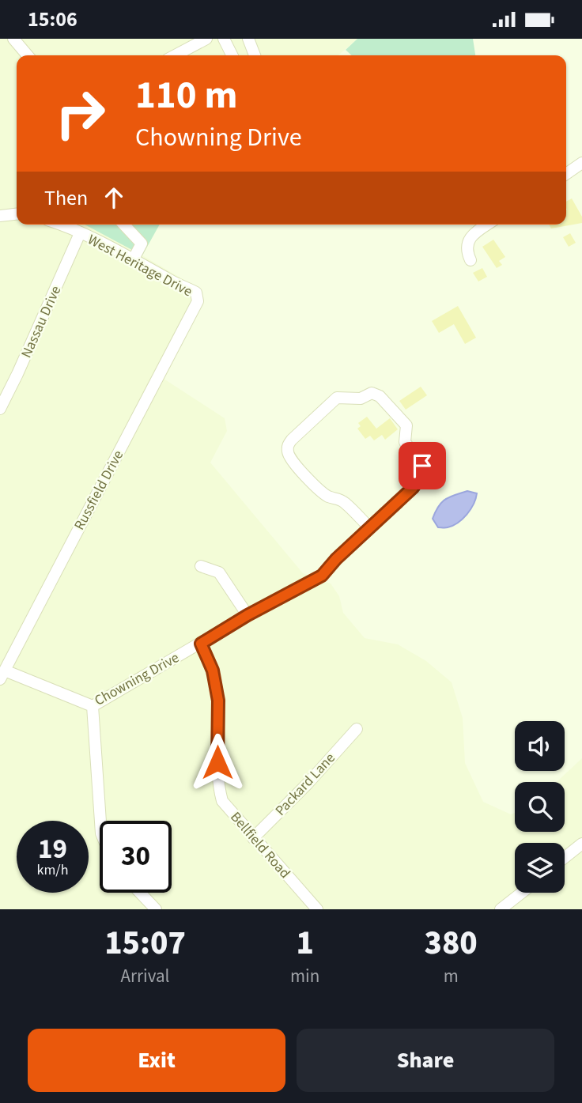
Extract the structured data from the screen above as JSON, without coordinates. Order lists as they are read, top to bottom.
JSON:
{
  "streets": {
    "street": [
      "West Heritage Drive",
      "Nassau Drive",
      "Russfield Drive",
      "Chowning Drive",
      "Packard Lane",
      "Bellfield Road"
    ]
  },
  "crossings": [
    ["West Heritage Drive", "Nassau Drive"],
    ["West Heritage Drive", "Russfield Drive"],
    ["Russfield Drive", "Chowning Drive"],
    ["Chowning Drive", "Bellfield Road"],
    ["Packard Lane", "Bellfield Road"]
  ],
  "page": {
    "status": "15:06",
    "turn": ["110 m", "Chowning Drive"],
    "then": "Then",
    "speed": "19 km/h",
    "limit": "30",
    "eta": [
      "15:07",
      "Arrival",
      "1",
      "min",
      "380",
      "m"
    ],
    "buttons": ["Exit", "Share"]
  }
}
